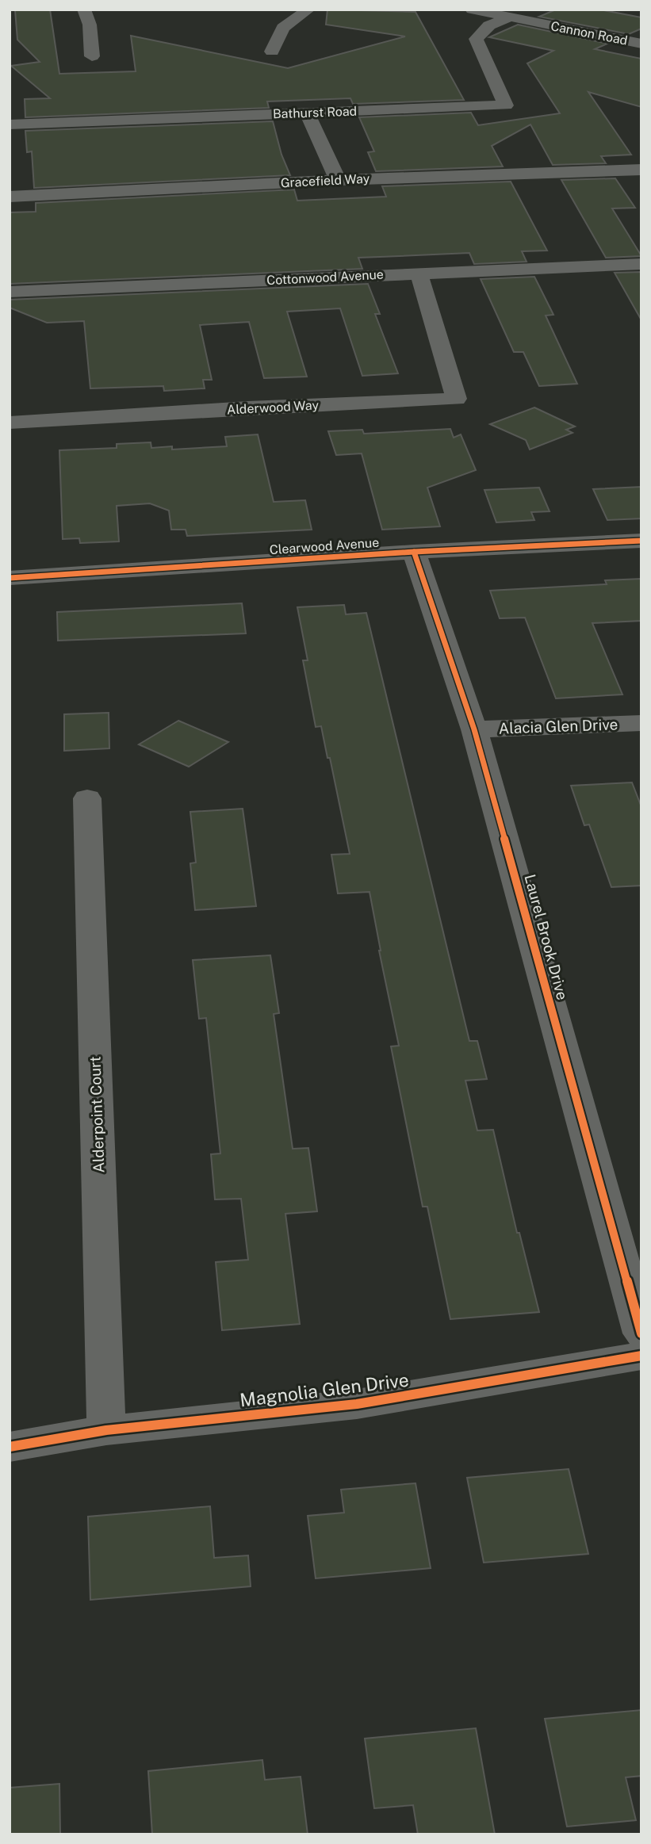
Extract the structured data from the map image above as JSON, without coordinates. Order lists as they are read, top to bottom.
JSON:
{
  "streets": {
    "street": [
      "Cannon Road",
      "Bathurst Road",
      "Gracefield Way",
      "Cottonwood Avenue",
      "Alderwood Way",
      "Clearwood Avenue",
      "Alacia Glen Drive",
      "Laurel Brook Drive",
      "Alderpoint Court",
      "Magnolia Glen Drive"
    ]
  },
  "crossings": [
    ["Cannon Road", "Bathurst Road"],
    ["Cottonwood Avenue", "Alderwood Way"],
    ["Clearwood Avenue", "Laurel Brook Drive"],
    ["Alacia Glen Drive", "Laurel Brook Drive"],
    ["Alderpoint Court", "Magnolia Glen Drive"]
  ]
}
